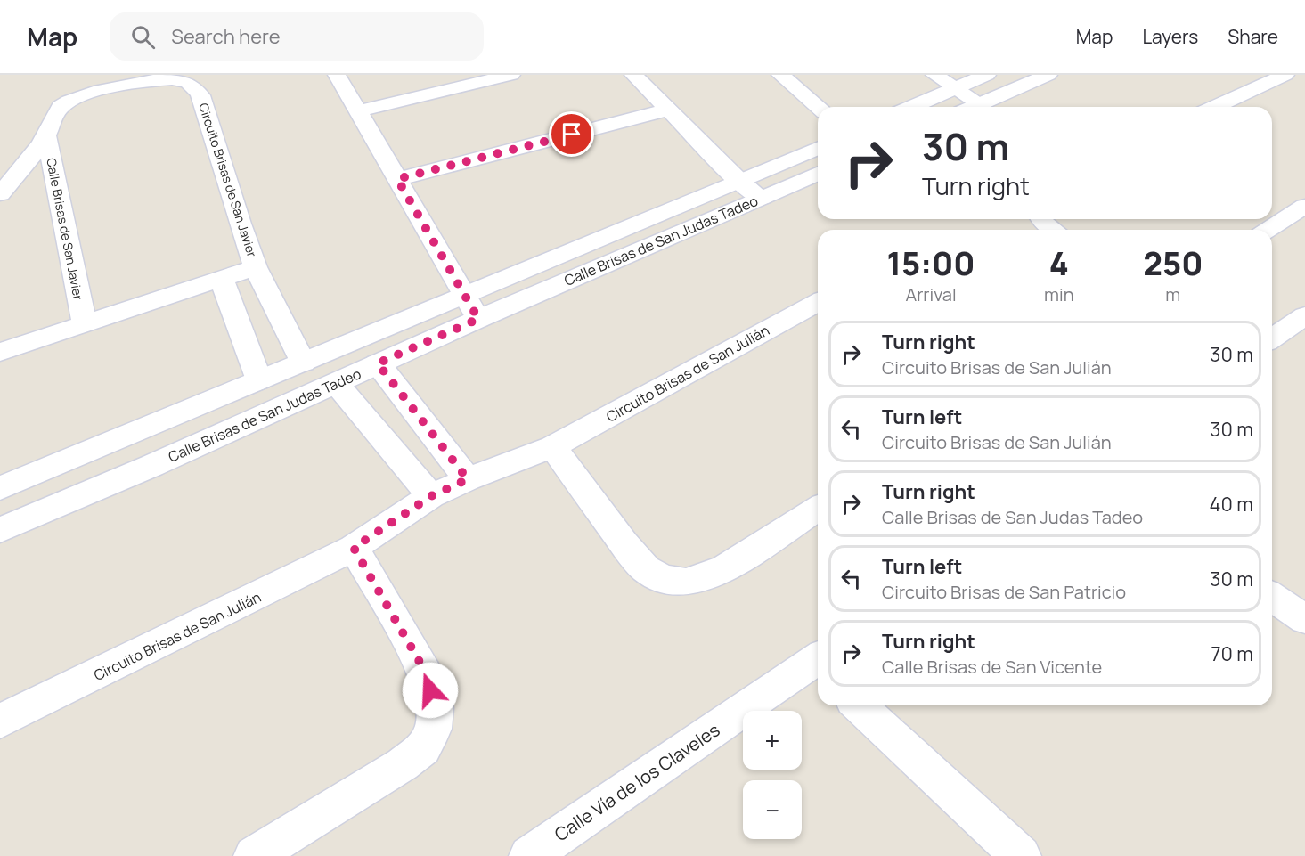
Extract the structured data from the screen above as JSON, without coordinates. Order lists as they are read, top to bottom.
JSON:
{
  "streets": {
    "street": [
      "Circuito Brisas de San Javier",
      "Calle Brisas de San Javier",
      "Calle Brisas de San Judas Tadeo",
      "Circuito Brisas de San Julián",
      "Calle Vía de los Claveles"
    ]
  },
  "crossings": [
    ["Circuito Brisas de San Javier", "Calle Brisas de San Javier"],
    ["Circuito Brisas de San Javier", "Calle Brisas de San Judas Tadeo"]
  ],
  "page": {
    "header": "Map",
    "search": "Search here",
    "nav": ["Map", "Layers", "Share"],
    "turn": ["30 m", "Turn right"],
    "eta": [
      "15:00",
      "Arrival",
      "4",
      "min",
      "250",
      "m"
    ],
    "list": [
      {
        "name": "Turn right",
        "note": "Circuito Brisas de San Julián",
        "value": "30 m"
      },
      {
        "name": "Turn left",
        "note": "Circuito Brisas de San Julián",
        "value": "30 m"
      },
      {
        "name": "Turn right",
        "note": "Calle Brisas de San Judas Tadeo",
        "value": "40 m"
      },
      {
        "name": "Turn left",
        "note": "Circuito Brisas de San Patricio",
        "value": "30 m"
      },
      {
        "name": "Turn right",
        "note": "Calle Brisas de San Vicente",
        "value": "70 m"
      }
    ],
    "map_buttons": ["+", "−"]
  }
}
